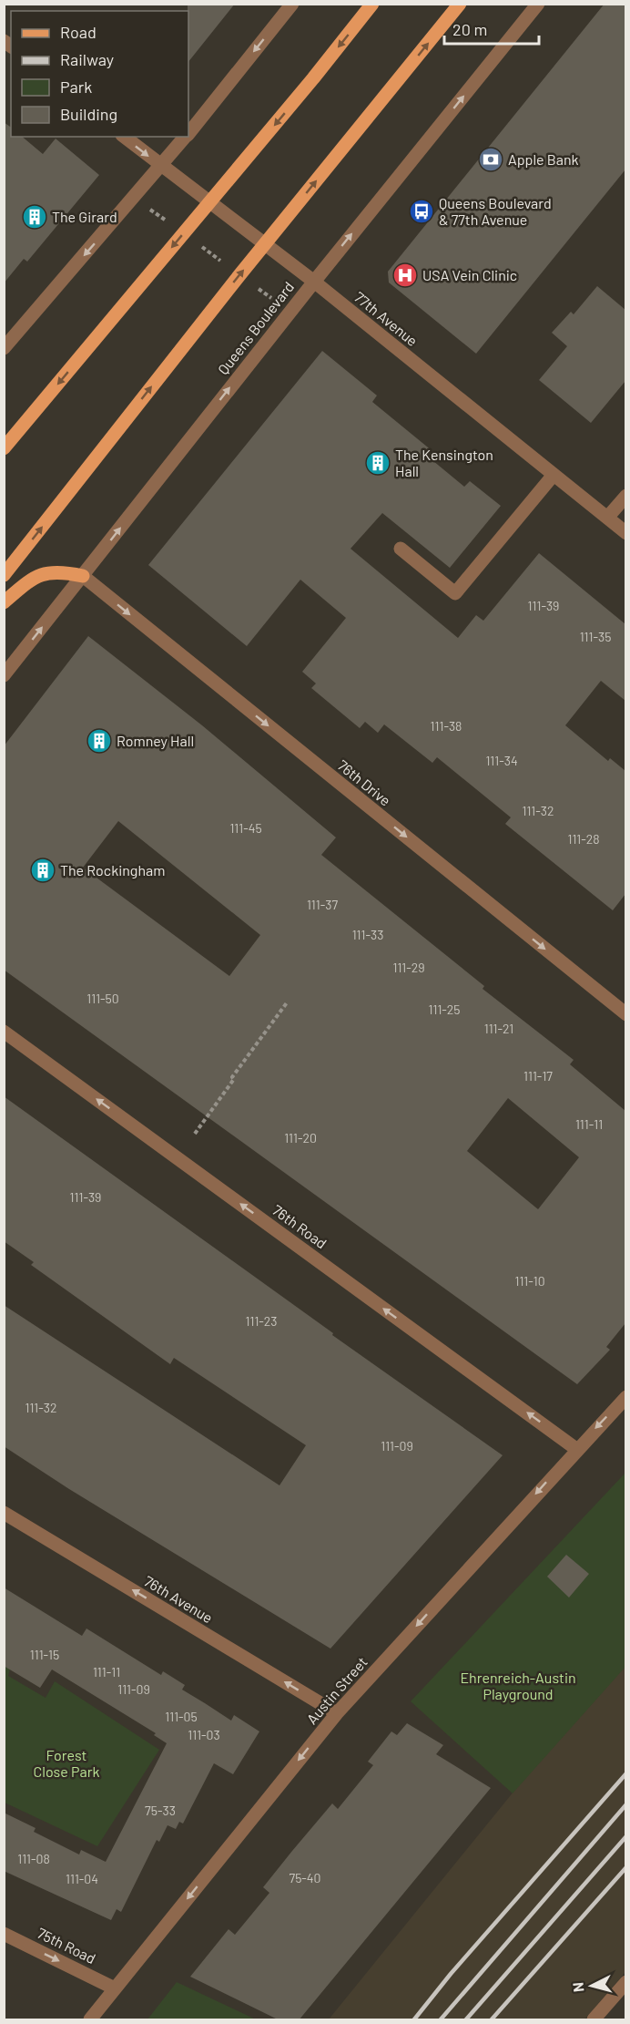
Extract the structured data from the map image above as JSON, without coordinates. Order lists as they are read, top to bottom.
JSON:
{
  "streets": {
    "street": [
      "77th Avenue",
      "Queens Boulevard",
      "76th Drive",
      "76th Road",
      "76th Avenue",
      "Austin Street",
      "75th Road"
    ]
  },
  "crossings": [
    ["77th Avenue", "Queens Boulevard"],
    ["Queens Boulevard", "76th Drive"],
    ["76th Road", "Austin Street"],
    ["76th Avenue", "Austin Street"],
    ["Austin Street", "75th Road"]
  ],
  "one_way": [
    "Queens Boulevard",
    "76th Drive",
    "76th Road",
    "76th Avenue",
    "Austin Street",
    "75th Road"
  ],
  "parks": ["Ehrenreich-Austin Playground", "Forest Close Park"],
  "places": {
    "bank": ["Apple Bank"],
    "bus stop": ["Queens Boulevard & 77th Avenue"],
    "building": [
      "The Girard",
      "The Kensington Hall",
      "Romney Hall",
      "The Rockingham"
    ],
    "hospital": ["USA Vein Clinic"]
  },
  "house_numbers": [
    "111-39",
    "111-35",
    "111-38",
    "111-34",
    "111-32",
    "111-45",
    "111-28",
    "111-37",
    "111-33",
    "111-29",
    "111-50",
    "111-25",
    "111-21",
    "111-17",
    "111-11",
    "111-20",
    "111-39",
    "111-10",
    "111-23",
    "111-32",
    "111-09",
    "111-15",
    "111-11",
    "111-09",
    "111-05",
    "111-03",
    "75-33",
    "111-08",
    "75-40",
    "111-04"
  ],
  "legend": [
    "Road",
    "Railway",
    "Park",
    "Building"
  ],
  "scale_bar": "20 m",
  "north": "left"
}
